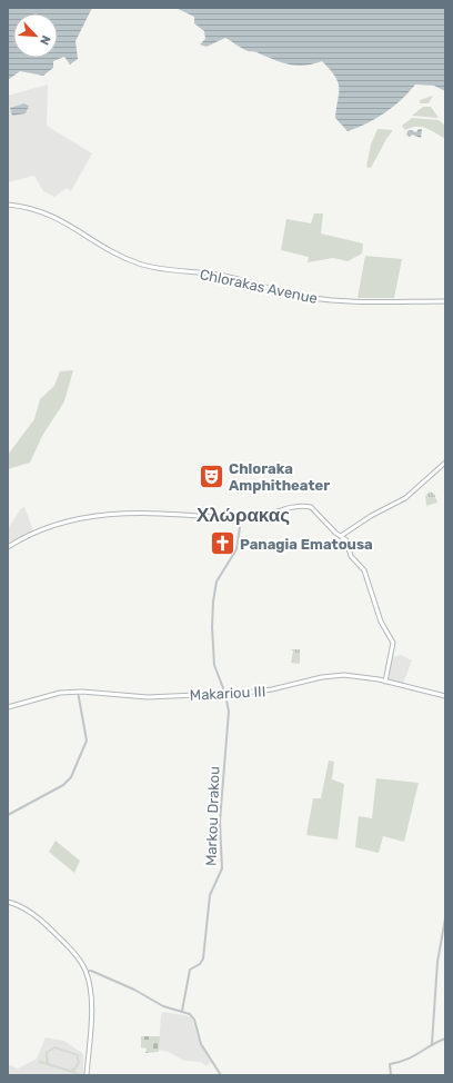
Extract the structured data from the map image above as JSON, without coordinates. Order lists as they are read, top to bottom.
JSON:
{
  "streets": {
    "main road": ["Chlorakas Avenue", "Makariou III"],
    "street": ["Markou Drakou"]
  },
  "crossings": [
    ["Makariou III", "Markou Drakou"]
  ],
  "districts": ["Χλώρακας"],
  "places": {
    "theatre": ["Chloraka Amphitheater"],
    "church": ["Panagia Ematousa"]
  },
  "north": "bottom right"
}
